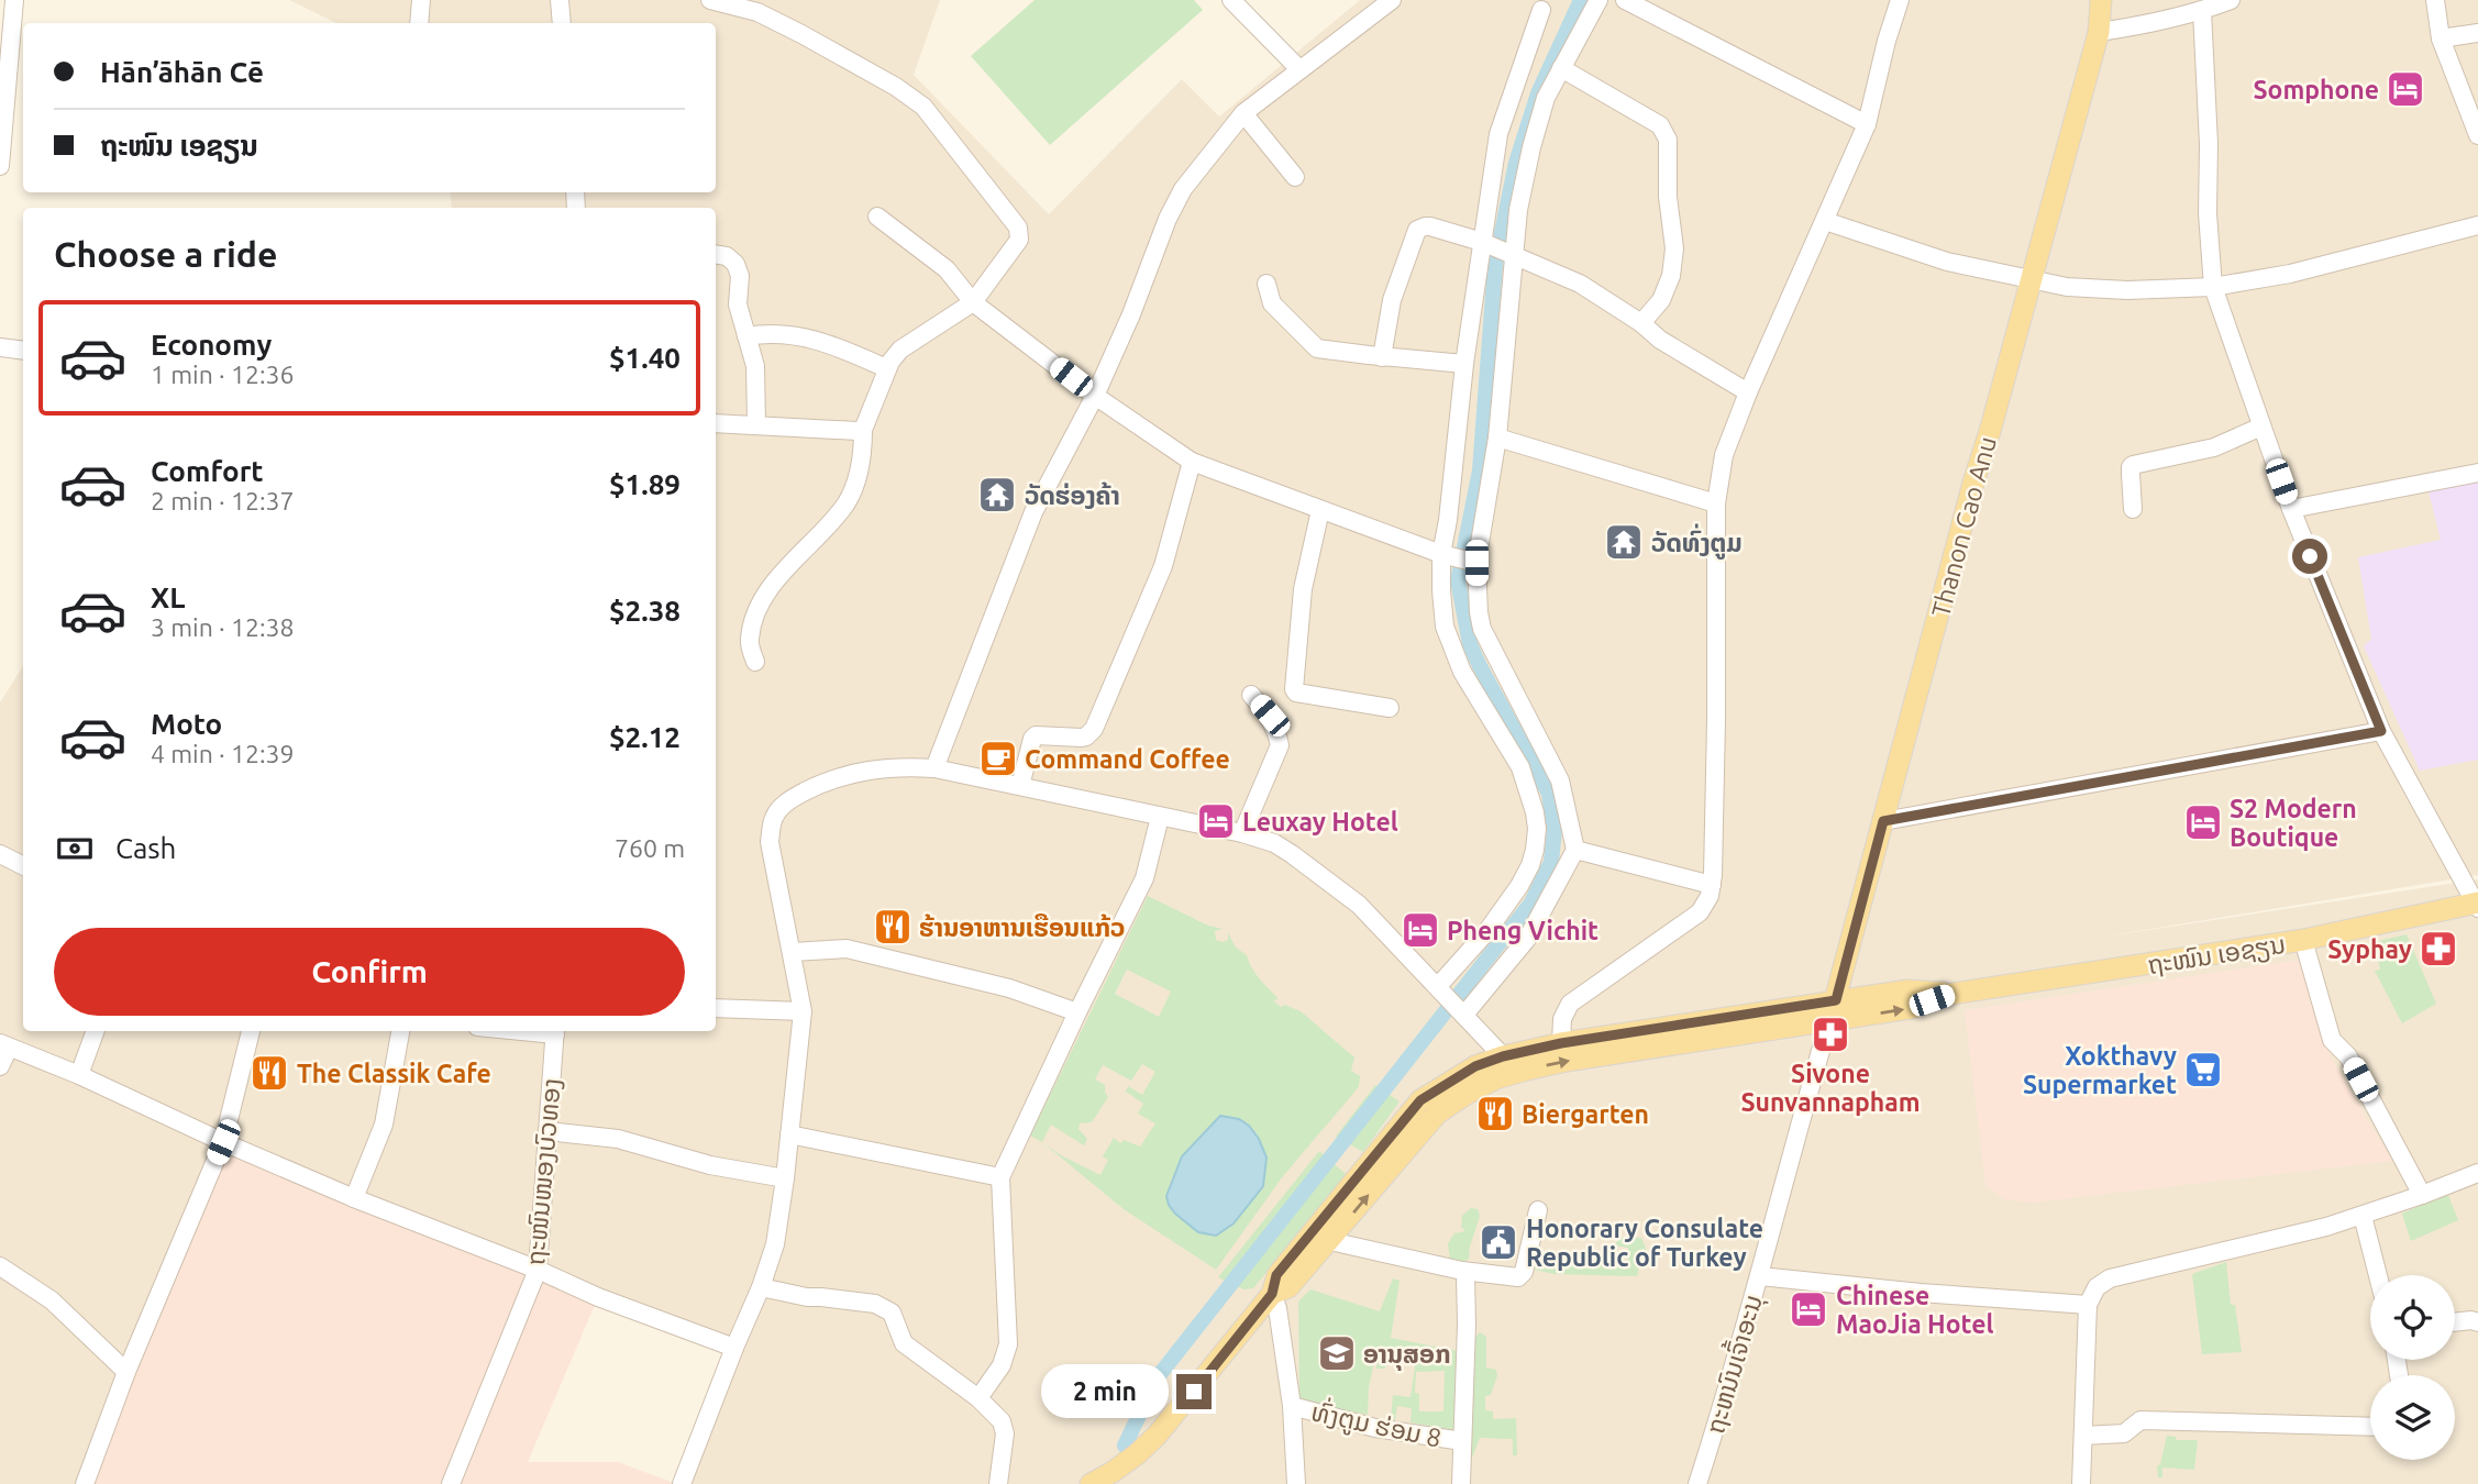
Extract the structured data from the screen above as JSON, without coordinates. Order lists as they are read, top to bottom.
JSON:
{
  "streets": {
    "main road": ["Thanon Cao Anu", "ຖະໜົນ ເອຊຽນ"],
    "street": ["ຖະໜົນໜອງບົວທອງ", "ຖະຫນົນເຈົ້າອະນຸ", "ທົ່ງຕູມ ຮ່ອມ 8"]
  },
  "crossings": [
    ["Thanon Cao Anu", "ຖະໜົນ ເອຊຽນ"],
    ["Thanon Cao Anu", "ຖະຫນົນເຈົ້າອະນຸ"],
    ["ຖະໜົນ ເອຊຽນ", "ຖະຫນົນເຈົ້າອະນຸ"]
  ],
  "places": {
    "hotel": [
      "Somphone",
      "Leuxay Hotel",
      "S2 Modern Boutique",
      "Pheng Vichit",
      "Chinese MaoJia Hotel"
    ],
    "temple": ["ວັດຮ່ອງຄ້າ", "ວັດທົ່ງຕູມ"],
    "cafe": ["Command Coffee"],
    "restaurant": ["ຮ້ານອາຫານເຮືອນແກ້ວ", "The Classik Cafe", "Biergarten"],
    "pharmacy": ["Syphay", "Sivone Sunvannapham"],
    "supermarket": ["Xokthavy Supermarket"],
    "public building": ["Honorary Consulate Republic of Turkey"],
    "school or university": ["ອານຸສອກ"]
  },
  "page": {
    "banner": ["Hān’āhān Cē", "ຖະໜົນ ເອຊຽນ"],
    "heading": "Choose a ride",
    "list": [
      {
        "name": "Economy",
        "note": "1 min · 12:36",
        "value": "$1.40"
      },
      {
        "name": "Comfort",
        "note": "2 min · 12:37",
        "value": "$1.89"
      },
      {
        "name": "XL",
        "note": "3 min · 12:38",
        "value": "$2.38"
      },
      {
        "name": "Moto",
        "note": "4 min · 12:39",
        "value": "$2.12"
      }
    ],
    "pay": ["Cash", "760 m"],
    "buttons": "Confirm",
    "bubble": "2 min"
  }
}
